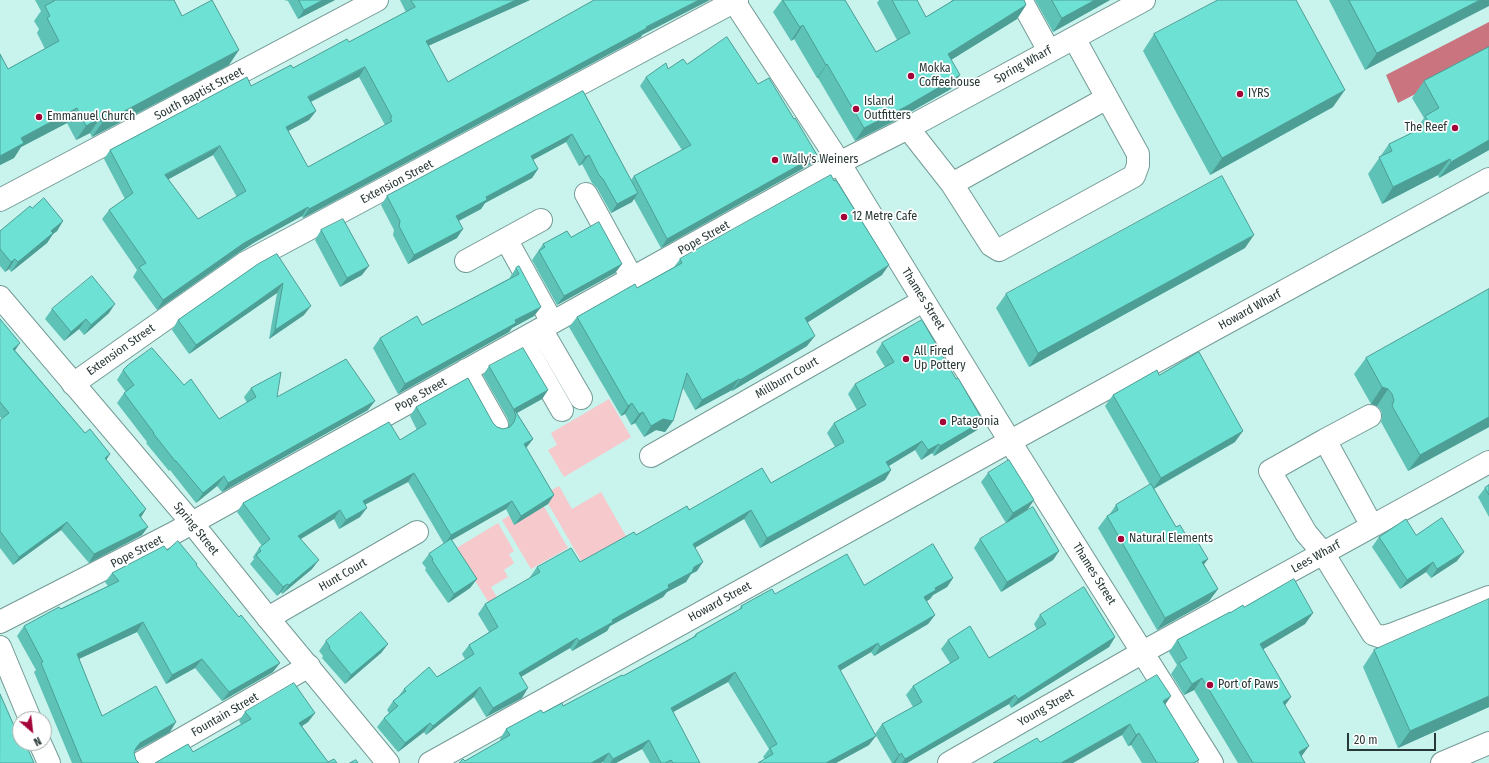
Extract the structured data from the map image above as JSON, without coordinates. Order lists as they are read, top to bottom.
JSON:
{
  "streets": {
    "street": [
      "Spring Wharf",
      "South Baptist Street",
      "Extension Street",
      "Pope Street",
      "Thames Street",
      "Howard Wharf",
      "Millburn Court",
      "Spring Street",
      "Lees Wharf",
      "Hunt Court",
      "Howard Street",
      "Young Street",
      "Fountain Street"
    ]
  },
  "crossings": [
    ["Spring Wharf", "Pope Street"],
    ["Spring Wharf", "Thames Street"],
    ["Extension Street", "Thames Street"],
    ["Extension Street", "Spring Street"],
    ["Pope Street", "Thames Street"],
    ["Pope Street", "Spring Street"],
    ["Thames Street", "Howard Wharf"],
    ["Thames Street", "Millburn Court"],
    ["Thames Street", "Lees Wharf"],
    ["Thames Street", "Howard Street"],
    ["Thames Street", "Young Street"],
    ["Howard Wharf", "Howard Street"],
    ["Spring Street", "Hunt Court"],
    ["Spring Street", "Fountain Street"],
    ["Lees Wharf", "Young Street"]
  ],
  "places": [
    "Mokka Coffeehouse",
    "IYRS",
    "Island Outfitters",
    "Emmanuel Church",
    "The Reef",
    "Wally's Weiners",
    "12 Metre Cafe",
    "All Fired Up Pottery",
    "Patagonia",
    "Natural Elements",
    "Port of Paws"
  ],
  "scale_bar": "20 m",
  "north": "bottom right"
}
